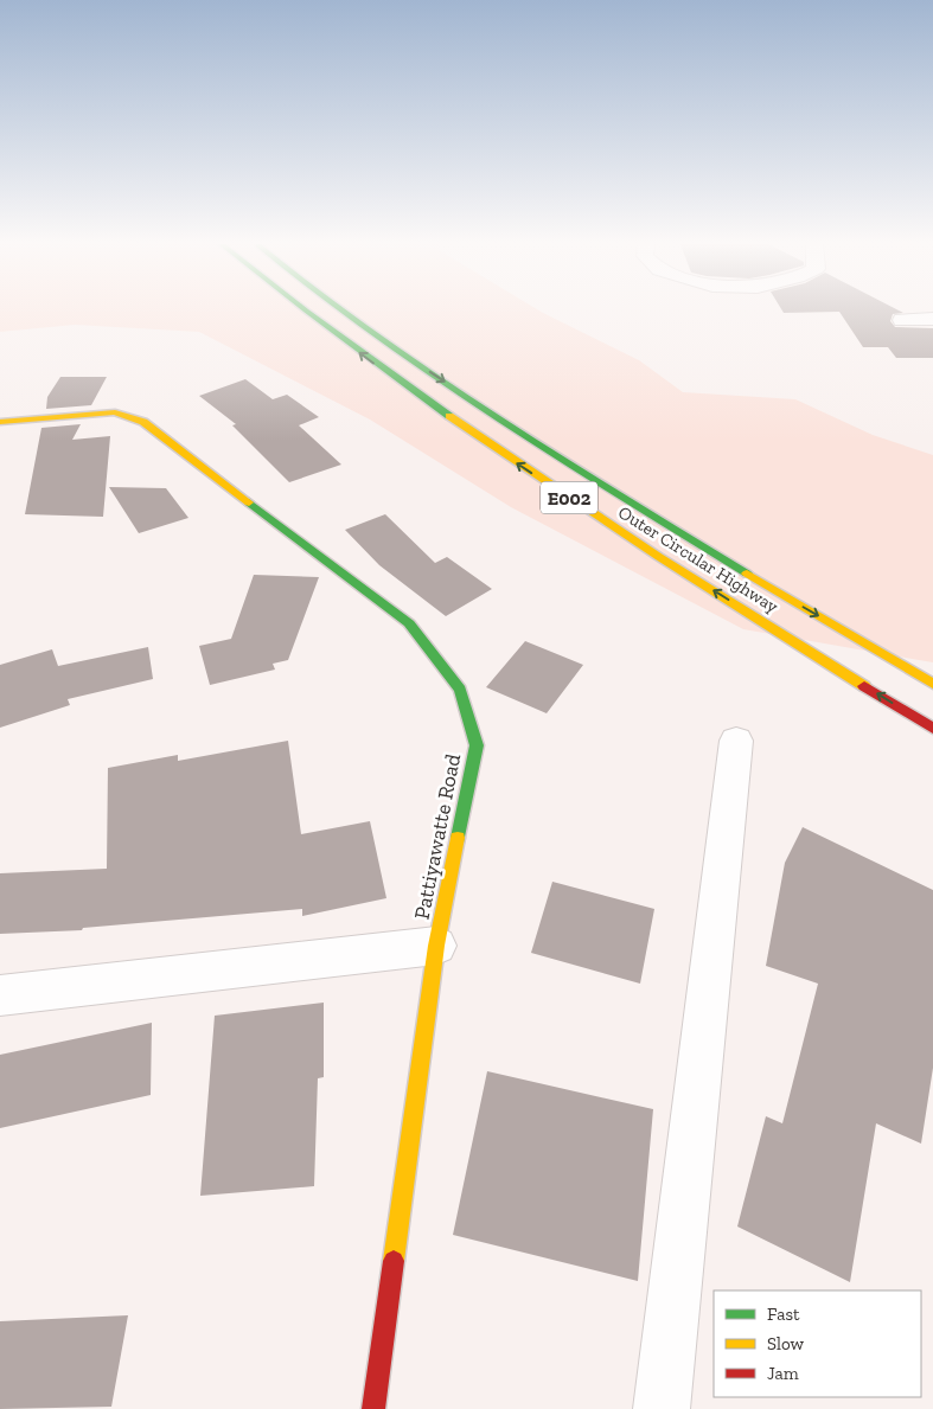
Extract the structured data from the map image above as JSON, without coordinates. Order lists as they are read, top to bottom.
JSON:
{
  "streets": {
    "main road": ["E002", "Outer Circular Highway", "Pattiyawatte Road"]
  },
  "legend": ["Fast", "Slow", "Jam"]
}
